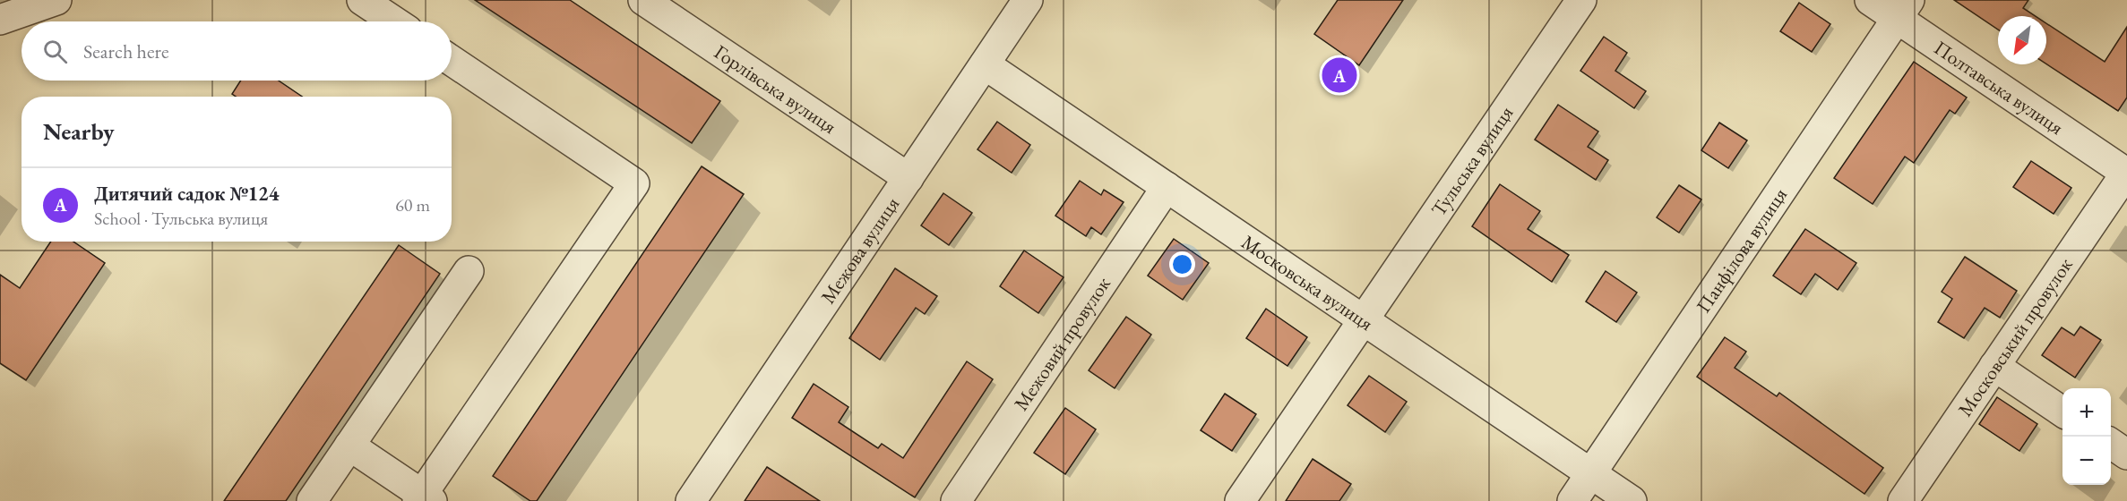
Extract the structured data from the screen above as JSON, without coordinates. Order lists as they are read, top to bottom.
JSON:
{
  "streets": {
    "street": [
      "Полтавська вулиця",
      "Горлівська вулиця",
      "Тульська вулиця",
      "Межова вулиця",
      "Панфілова вулиця",
      "Московська вулиця",
      "Московський провулок",
      "Межовий провулок"
    ]
  },
  "crossings": [
    ["Полтавська вулиця", "Панфілова вулиця"],
    ["Полтавська вулиця", "Московський провулок"],
    ["Горлівська вулиця", "Межова вулиця"],
    ["Тульська вулиця", "Московська вулиця"],
    ["Межова вулиця", "Московська вулиця"],
    ["Панфілова вулиця", "Московська вулиця"],
    ["Московська вулиця", "Межовий провулок"]
  ],
  "north": "bottom left",
  "page": {
    "search": "Search here",
    "pins": "A",
    "heading": "Nearby",
    "list": [
      {
        "mark": "A",
        "name": "Дитячий садок №124",
        "note": "School · Тульська вулиця",
        "value": "60 m"
      }
    ],
    "map_buttons": ["+", "−"]
  }
}
